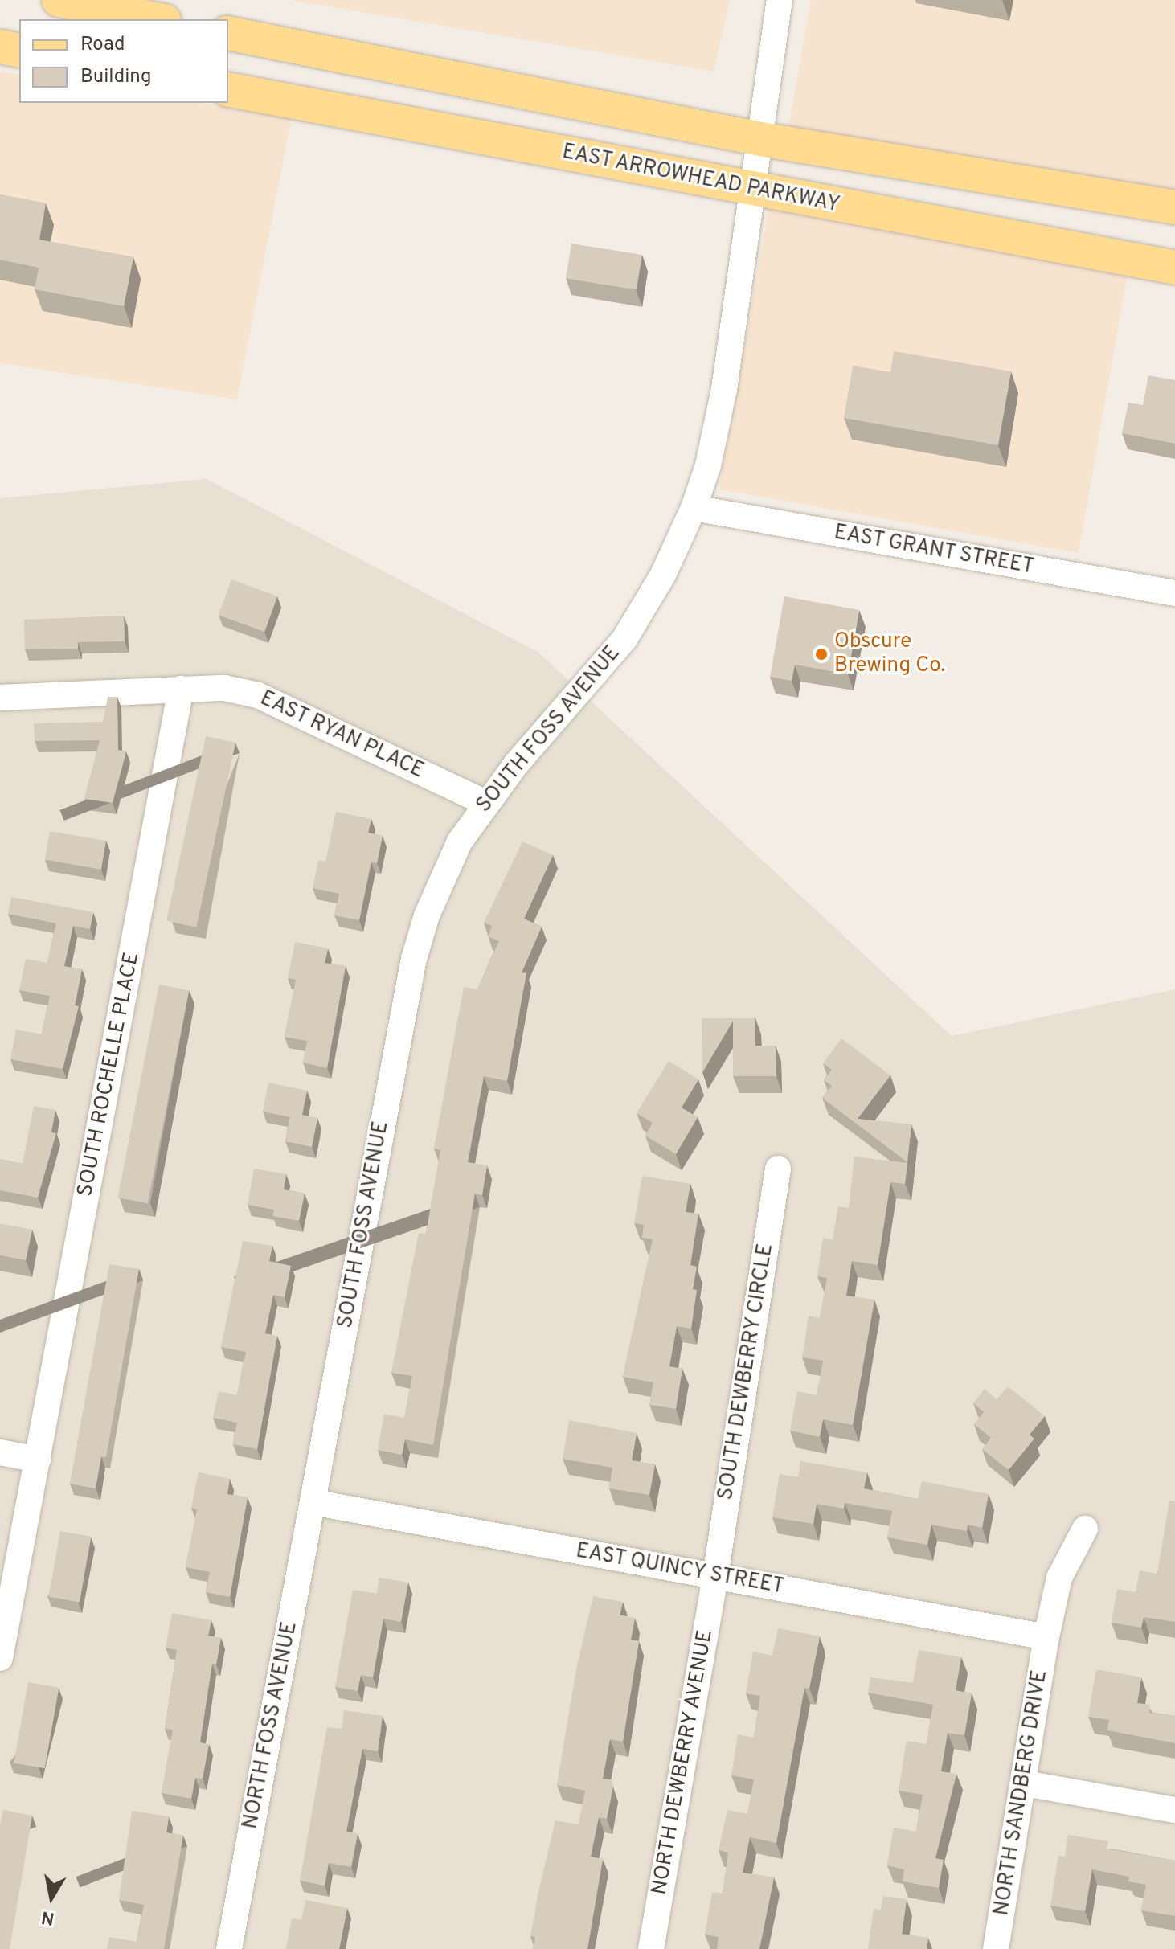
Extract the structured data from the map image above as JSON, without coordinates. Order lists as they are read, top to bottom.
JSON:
{
  "streets": {
    "main road": ["EAST ARROWHEAD PARKWAY"],
    "street": [
      "EAST GRANT STREET",
      "SOUTH FOSS AVENUE",
      "EAST RYAN PLACE",
      "SOUTH ROCHELLE PLACE",
      "SOUTH DEWBERRY CIRCLE",
      "EAST QUINCY STREET",
      "NORTH FOSS AVENUE",
      "NORTH DEWBERRY AVENUE",
      "NORTH SANDBERG DRIVE"
    ]
  },
  "crossings": [
    ["EAST ARROWHEAD PARKWAY", "SOUTH FOSS AVENUE"],
    ["EAST GRANT STREET", "SOUTH FOSS AVENUE"],
    ["SOUTH FOSS AVENUE", "EAST RYAN PLACE"],
    ["SOUTH FOSS AVENUE", "EAST QUINCY STREET"],
    ["SOUTH FOSS AVENUE", "NORTH FOSS AVENUE"],
    ["EAST RYAN PLACE", "SOUTH ROCHELLE PLACE"],
    ["SOUTH DEWBERRY CIRCLE", "EAST QUINCY STREET"],
    ["SOUTH DEWBERRY CIRCLE", "NORTH DEWBERRY AVENUE"],
    ["EAST QUINCY STREET", "NORTH FOSS AVENUE"],
    ["EAST QUINCY STREET", "NORTH DEWBERRY AVENUE"],
    ["EAST QUINCY STREET", "NORTH SANDBERG DRIVE"]
  ],
  "places": ["Obscure Brewing Co."],
  "legend": ["Road", "Building"],
  "north": "bottom"
}
